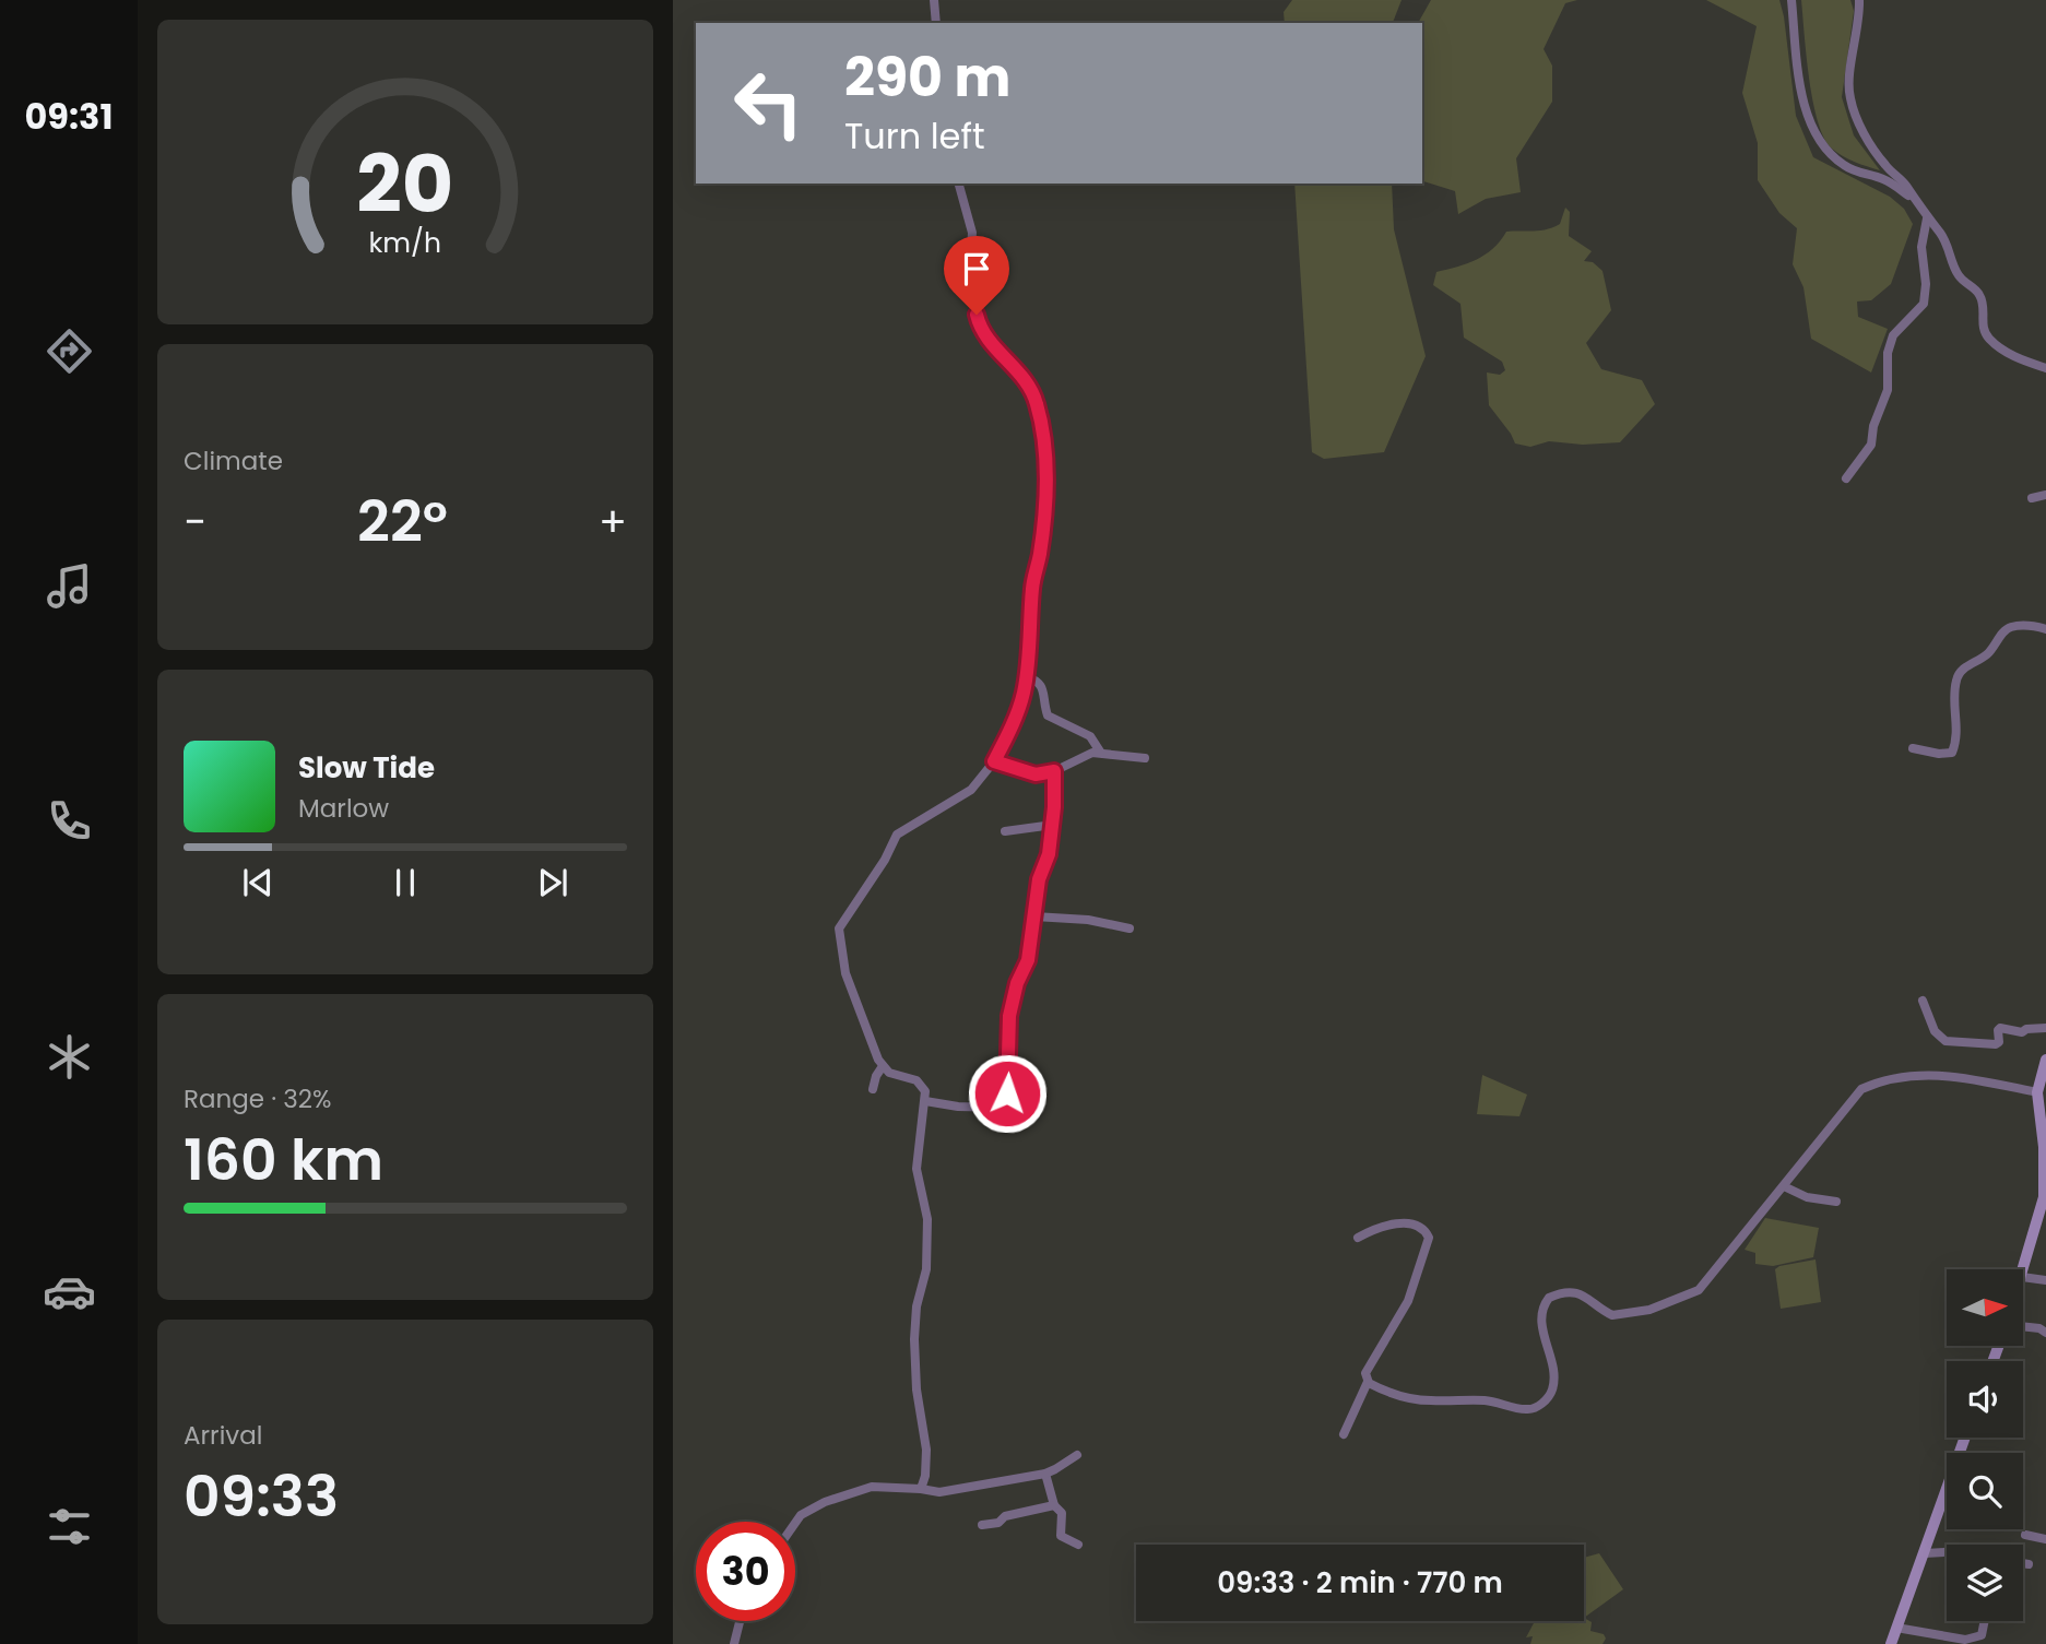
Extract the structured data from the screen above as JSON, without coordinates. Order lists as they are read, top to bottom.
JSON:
{
  "north": "right",
  "page": {
    "tabs": "09:31",
    "turn": ["290 m", "Turn left"],
    "tile": [
      "Climate",
      ["Range · 32%", "160 km"],
      ["Arrival", "09:33"]
    ],
    "heat": ["−", "22°", "+"],
    "song": ["Slow Tide", "Marlow"],
    "limit": "30",
    "trip": "09:33 · 2 min · 770 m",
    "gauge": ["20", "km/h"]
  }
}
